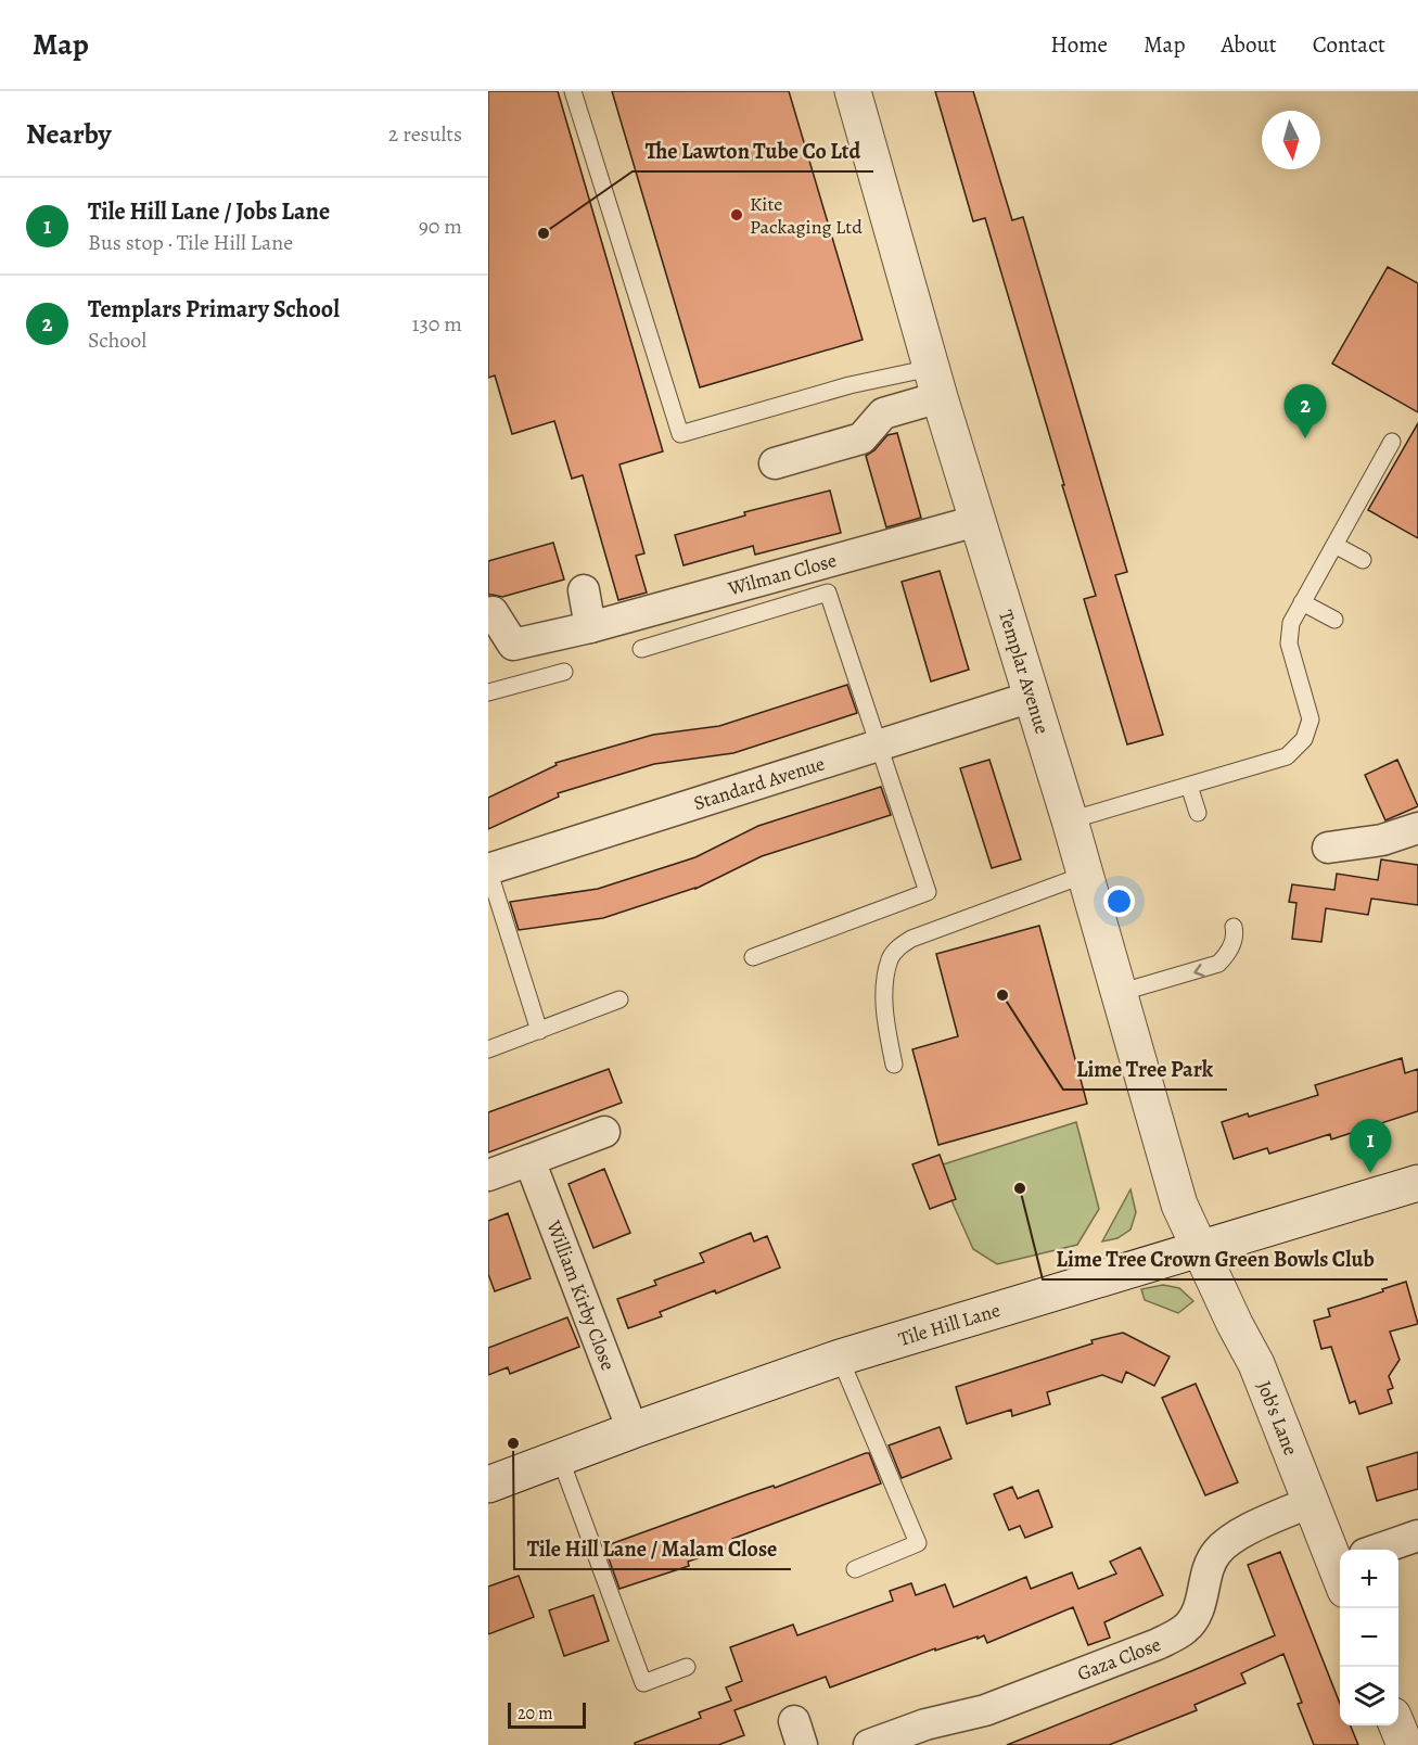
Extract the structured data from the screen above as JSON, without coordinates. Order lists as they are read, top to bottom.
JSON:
{
  "streets": {
    "street": [
      "Wilman Close",
      "Templar Avenue",
      "Standard Avenue",
      "William Kirby Close",
      "Tile Hill Lane",
      "Job's Lane",
      "Gaza Close"
    ]
  },
  "crossings": [
    ["Wilman Close", "Templar Avenue"],
    ["Templar Avenue", "Standard Avenue"],
    ["Templar Avenue", "Tile Hill Lane"],
    ["Templar Avenue", "Job's Lane"],
    ["William Kirby Close", "Tile Hill Lane"],
    ["Tile Hill Lane", "Job's Lane"],
    ["Job's Lane", "Gaza Close"]
  ],
  "places": [
    "Kite Packaging Ltd",
    "The Lawton Tube Co Ltd",
    "Lime Tree Park",
    "Lime Tree Crown Green Bowls Club",
    "Tile Hill Lane / Malam Close"
  ],
  "scale_bar": "20 m",
  "north": "bottom",
  "page": {
    "header": "Map",
    "nav": [
      "Home",
      "Map",
      "About",
      "Contact"
    ],
    "heading": ["Nearby", "2 results"],
    "list": [
      {
        "mark": "1",
        "name": "Tile Hill Lane / Jobs Lane",
        "note": "Bus stop · Tile Hill Lane",
        "value": "90 m"
      },
      {
        "mark": "2",
        "name": "Templars Primary School",
        "note": "School",
        "value": "130 m"
      }
    ],
    "pins": ["2", "1"],
    "map_buttons": ["+", "−"],
    "scale": "20 m"
  }
}
